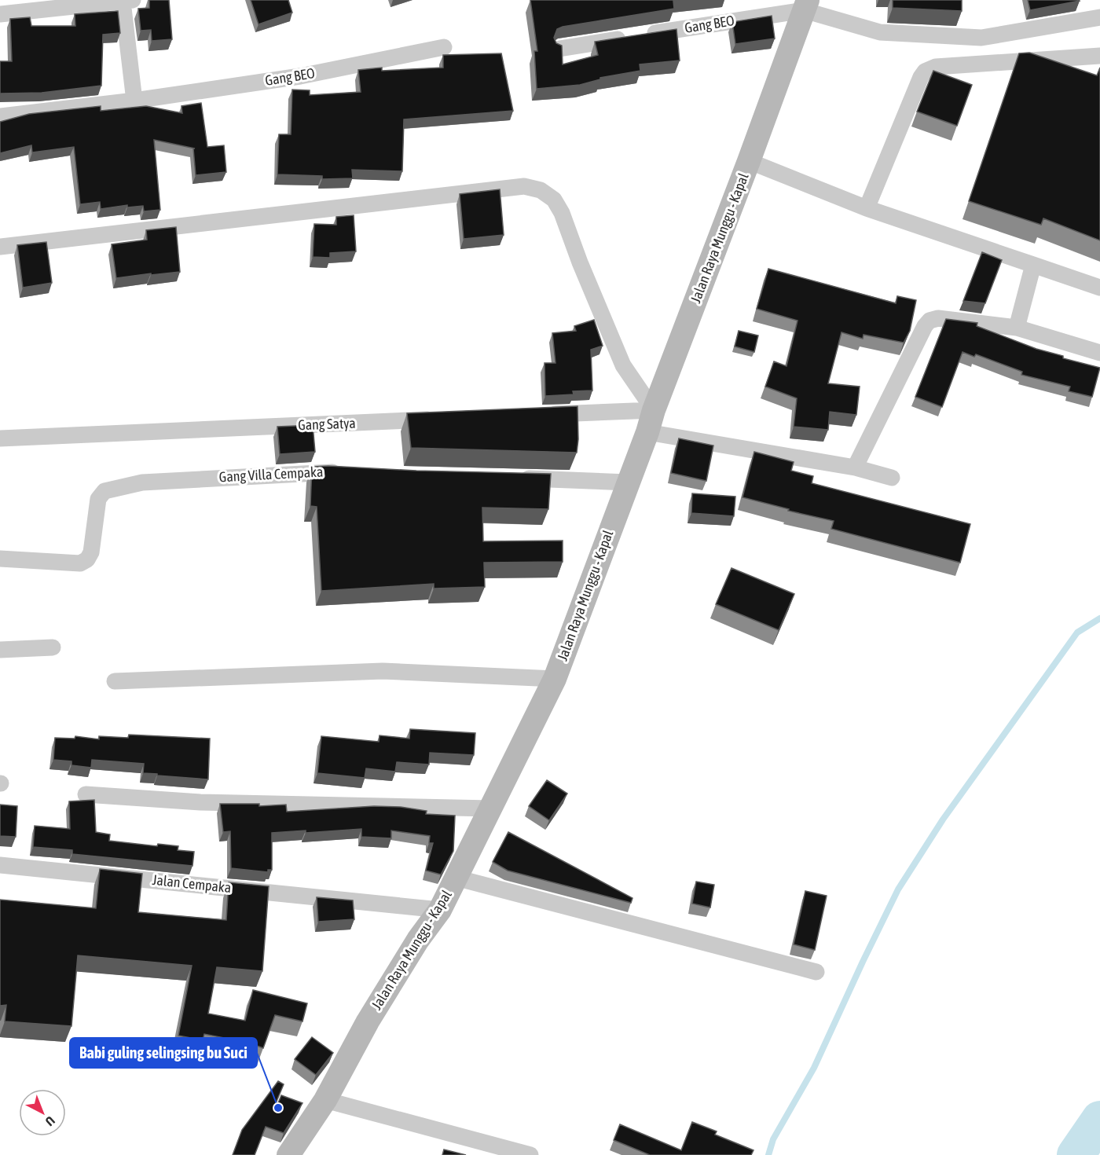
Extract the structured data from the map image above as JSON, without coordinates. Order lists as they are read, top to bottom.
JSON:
{
  "streets": {
    "street": [
      "Gang BEO",
      "Jalan Raya Munggu - Kapal",
      "Gang Satya",
      "Gang Villa Cempaka",
      "Jalan Cempaka"
    ]
  },
  "crossings": [
    ["Gang BEO", "Jalan Raya Munggu - Kapal"],
    ["Jalan Raya Munggu - Kapal", "Jalan Cempaka"]
  ],
  "places": ["Babi guling selingsing bu Suci"],
  "north": "bottom right"
}
